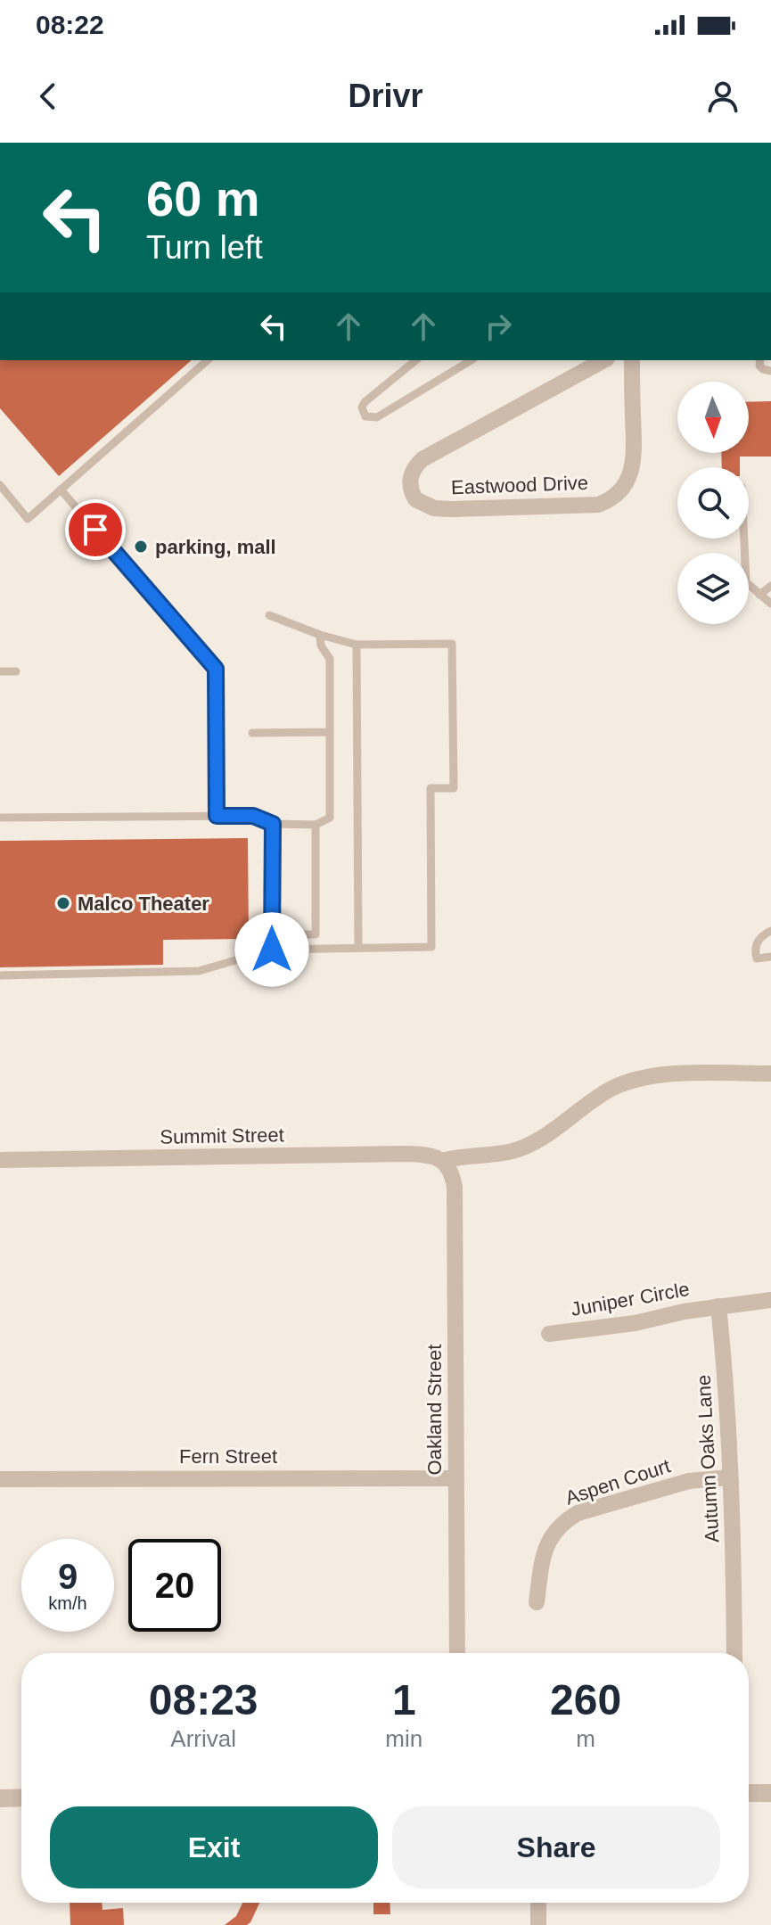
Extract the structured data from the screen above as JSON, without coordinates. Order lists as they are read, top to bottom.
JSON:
{
  "streets": {
    "street": [
      "Eastwood Drive",
      "Summit Street",
      "Juniper Circle",
      "Oakland Street",
      "Fern Street",
      "Autumn Oaks Lane",
      "Aspen Court"
    ]
  },
  "crossings": [
    ["Summit Street", "Oakland Street"],
    ["Juniper Circle", "Autumn Oaks Lane"],
    ["Oakland Street", "Fern Street"],
    ["Autumn Oaks Lane", "Aspen Court"]
  ],
  "places": ["parking, mall", "Malco Theater"],
  "north": "bottom",
  "page": {
    "status": "08:22",
    "header": "Drivr",
    "turn": ["60 m", "Turn left"],
    "speed": "9 km/h",
    "limit": "20",
    "eta": [
      "08:23",
      "Arrival",
      "1",
      "min",
      "260",
      "m"
    ],
    "buttons": ["Exit", "Share"]
  }
}
